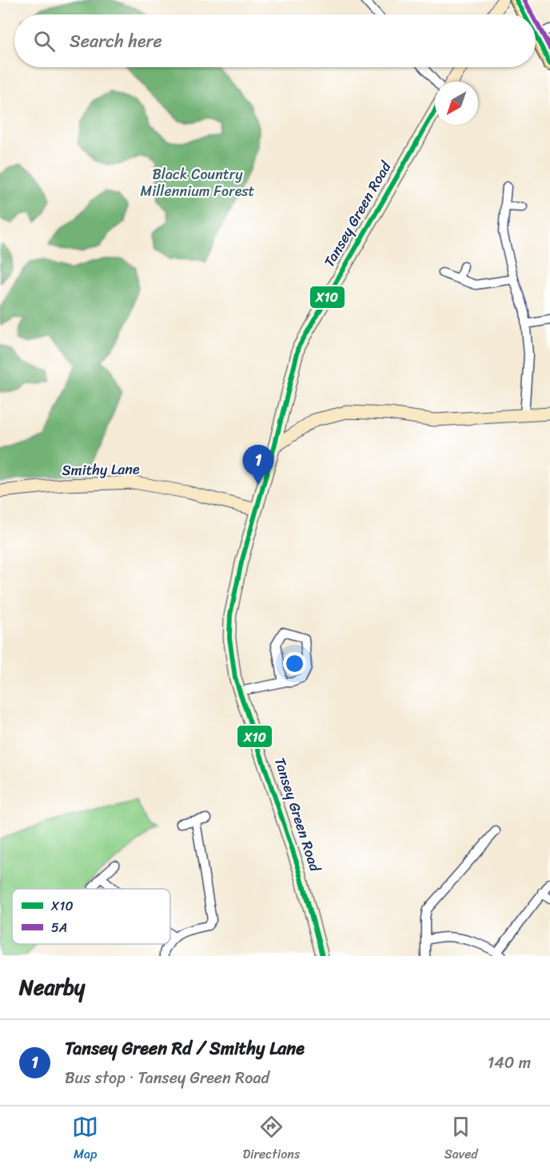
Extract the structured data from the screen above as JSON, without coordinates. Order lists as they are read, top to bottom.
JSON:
{
  "streets": {
    "street": ["Tansey Green Road", "Smithy Lane"]
  },
  "crossings": [
    ["Tansey Green Road", "Smithy Lane"]
  ],
  "parks": ["Black Country Millennium Forest"],
  "lines": ["transit line X10", "transit line 5A"],
  "legend": ["X10", "5A"],
  "north": "bottom left",
  "page": {
    "search": "Search here",
    "pins": "1",
    "heading": "Nearby",
    "list": [
      {
        "mark": "1",
        "name": "Tansey Green Rd / Smithy Lane",
        "note": "Bus stop · Tansey Green Road",
        "value": "140 m"
      }
    ],
    "nav": ["Map", "Directions", "Saved"]
  }
}
